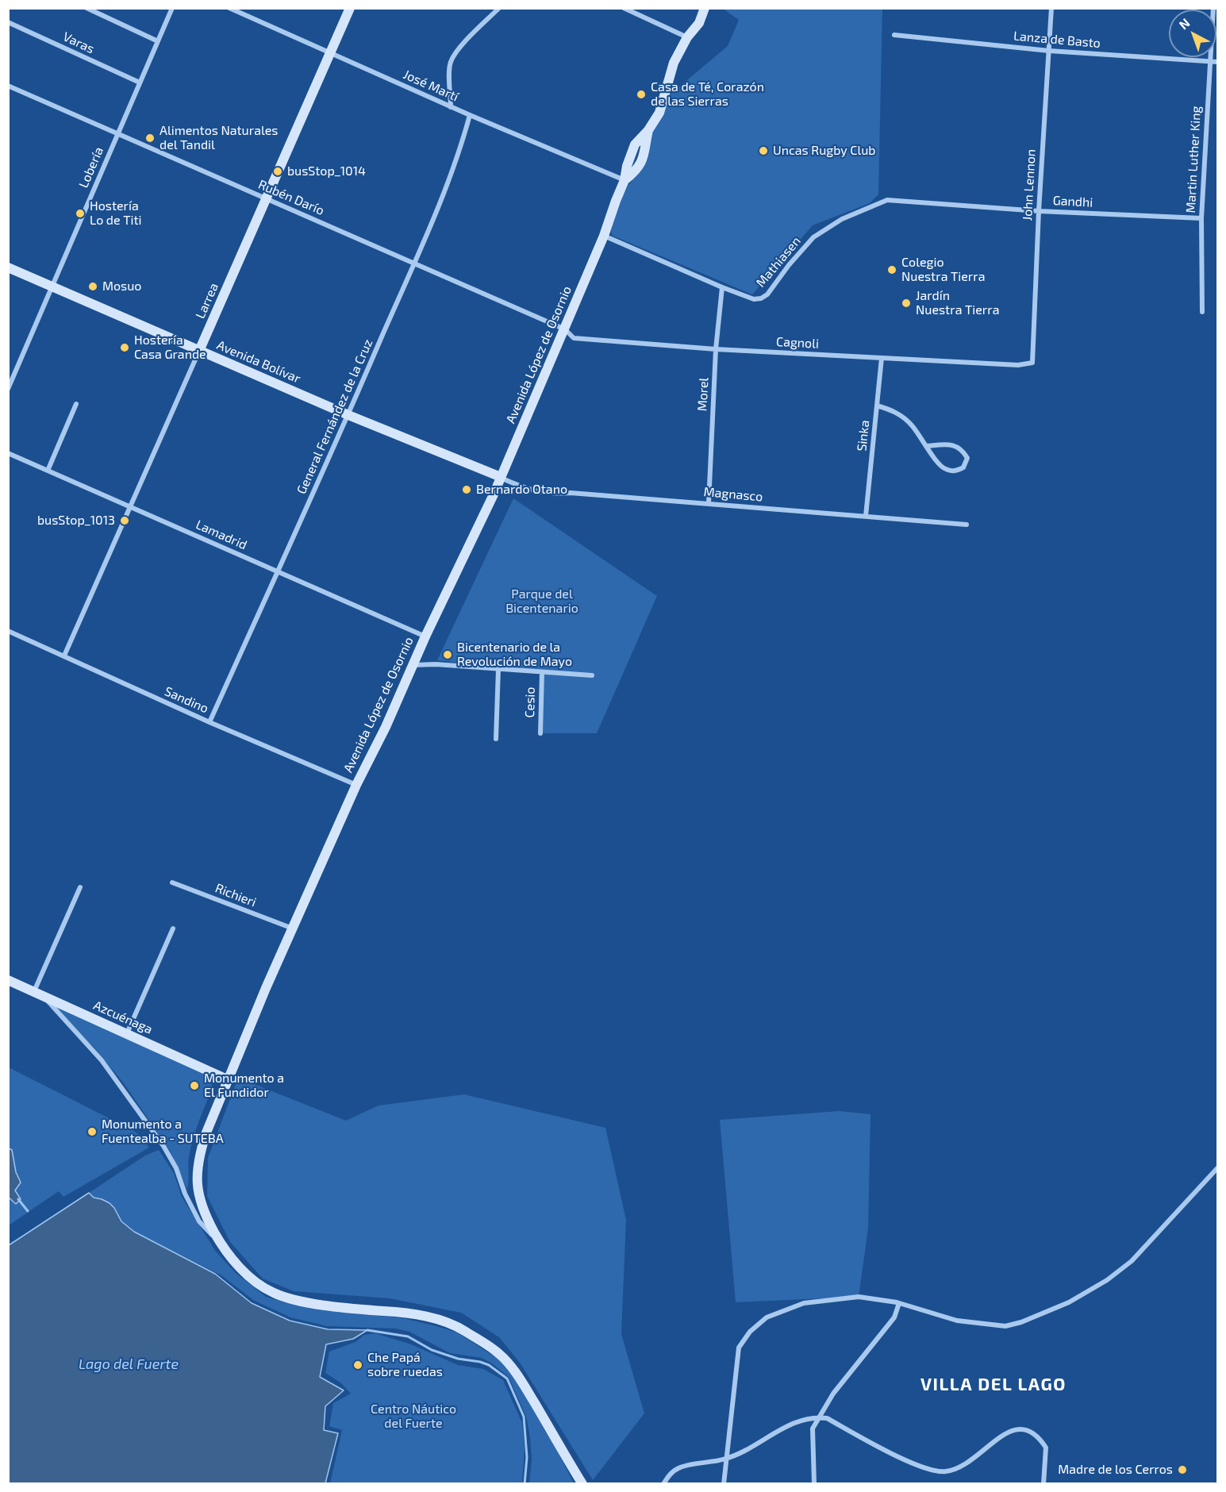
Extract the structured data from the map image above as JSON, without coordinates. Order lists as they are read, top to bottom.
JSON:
{
  "streets": {
    "main road": [
      "Larrea",
      "Avenida López de Osornio",
      "Avenida Bolívar",
      "Azcuénaga"
    ],
    "street": [
      "Lanza de Basto",
      "Varas",
      "José Martí",
      "Martin Luther King",
      "Lobería",
      "John Lennon",
      "Rubén Darío",
      "Gandhi",
      "Mathiasen",
      "Cagnoli",
      "Morel",
      "General Fernández de la Cruz",
      "Sinka",
      "Magnasco",
      "Lamadrid",
      "Sandino",
      "Cesio",
      "Richieri"
    ]
  },
  "crossings": [
    ["Lanza de Basto", "Martin Luther King"],
    ["Lanza de Basto", "John Lennon"],
    ["Varas", "Lobería"],
    ["José Martí", "Larrea"],
    ["José Martí", "Avenida López de Osornio"],
    ["José Martí", "General Fernández de la Cruz"],
    ["Martin Luther King", "Gandhi"],
    ["Lobería", "Rubén Darío"],
    ["Lobería", "Avenida Bolívar"],
    ["John Lennon", "Gandhi"],
    ["John Lennon", "Cagnoli"],
    ["Rubén Darío", "Larrea"],
    ["Rubén Darío", "Cagnoli"],
    ["Rubén Darío", "Avenida López de Osornio"],
    ["Rubén Darío", "General Fernández de la Cruz"],
    ["Gandhi", "Mathiasen"],
    ["Mathiasen", "Avenida López de Osornio"],
    ["Mathiasen", "Morel"],
    ["Larrea", "Avenida Bolívar"],
    ["Larrea", "Lamadrid"],
    ["Larrea", "Sandino"],
    ["Cagnoli", "Avenida López de Osornio"],
    ["Cagnoli", "Morel"],
    ["Cagnoli", "Sinka"],
    ["Avenida López de Osornio", "Avenida Bolívar"],
    ["Avenida López de Osornio", "Magnasco"],
    ["Avenida López de Osornio", "Lamadrid"],
    ["Avenida López de Osornio", "Sandino"],
    ["Avenida López de Osornio", "Richieri"],
    ["Avenida López de Osornio", "Azcuénaga"],
    ["Avenida Bolívar", "General Fernández de la Cruz"],
    ["Avenida Bolívar", "Magnasco"],
    ["Morel", "Magnasco"],
    ["General Fernández de la Cruz", "Lamadrid"],
    ["General Fernández de la Cruz", "Sandino"],
    ["Sinka", "Magnasco"]
  ],
  "districts": ["VILLA DEL LAGO"],
  "water": ["Lago del Fuerte"],
  "parks": ["Parque del Bicentenario", "Centro Náutico del Fuerte"],
  "places": [
    "Casa de Té, Corazón de las Sierras",
    "Alimentos Naturales del Tandil",
    "Uncas Rugby Club",
    "busStop_1014",
    "Hostería Lo de Titi",
    "Colegio Nuestra Tierra",
    "Mosuo",
    "Jardín Nuestra Tierra",
    "Hostería Casa Grande",
    "Bernardo Otano",
    "busStop_1013",
    "Bicentenario de la Revolución de Mayo",
    "Monumento a El Fundidor",
    "Monumento a Fuentealba - SUTEBA",
    "Che Papá sobre ruedas",
    "Madre de los Cerros"
  ],
  "north": "top left"
}
